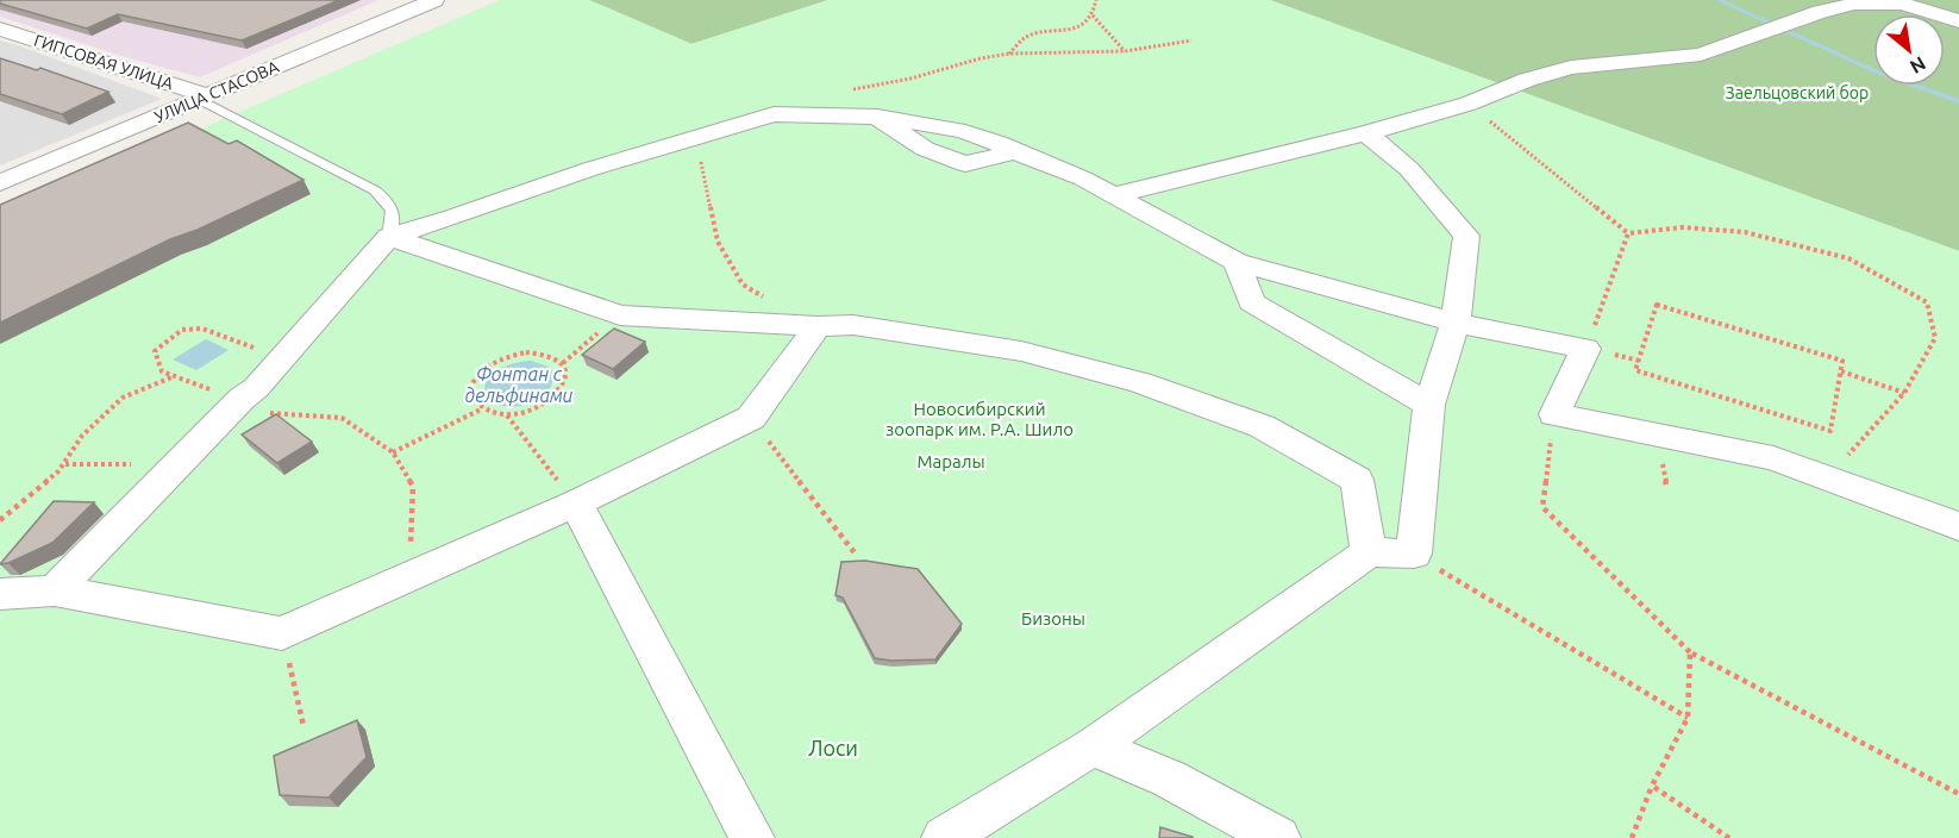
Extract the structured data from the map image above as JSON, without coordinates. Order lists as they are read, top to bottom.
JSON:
{
  "streets": {
    "street": ["ГИПСОВАЯ УЛИЦА", "УЛИЦА СТАСОВА"]
  },
  "crossings": [
    ["ГИПСОВАЯ УЛИЦА", "УЛИЦА СТАСОВА"]
  ],
  "water": ["Фонтан с дельфинами"],
  "parks": [
    "Заельцовский бор",
    "Новосибирский зоопарк им. Р.А. Шило",
    "Маралы",
    "Бизоны",
    "Лоси"
  ],
  "north": "bottom right"
}
